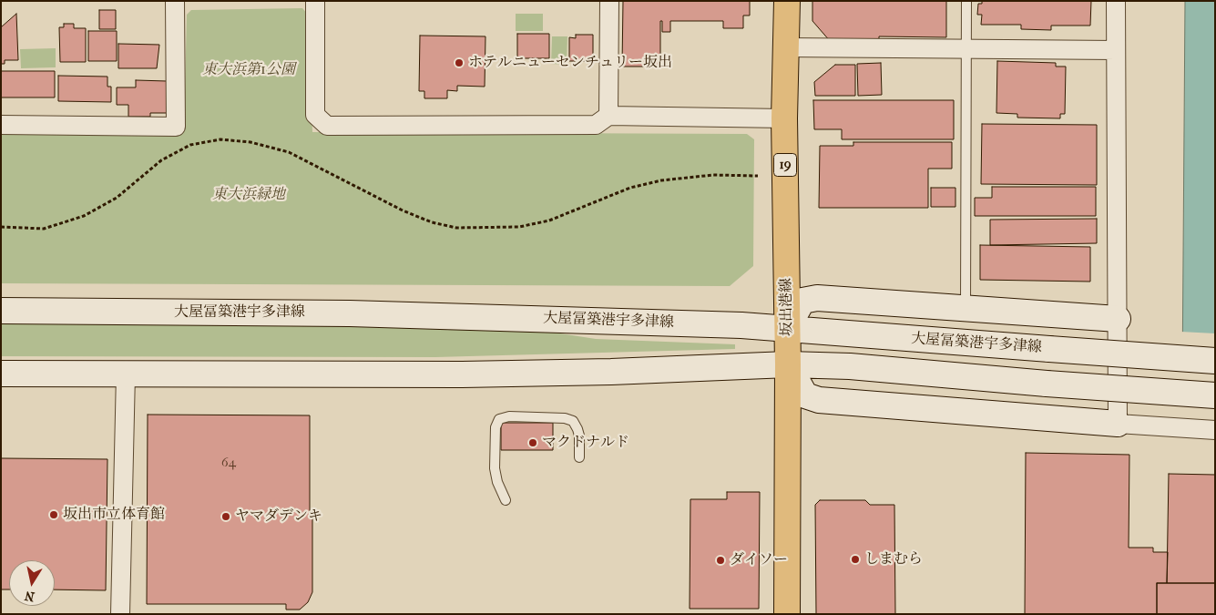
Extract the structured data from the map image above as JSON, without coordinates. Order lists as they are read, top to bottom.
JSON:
{
  "streets": {
    "main road": ["19", "坂出港線", "大屋冨築港宇多津線"]
  },
  "crossings": [
    ["坂出港線", "大屋冨築港宇多津線"]
  ],
  "parks": ["東大浜第1公園", "東大浜緑地"],
  "places": [
    "ホテルニューセンチュリー坂出",
    "マクドナルド",
    "坂出市立体育館",
    "ヤマダデンキ",
    "しまむら",
    "ダイソー"
  ],
  "house_numbers": ["64"],
  "north": "bottom"
}
